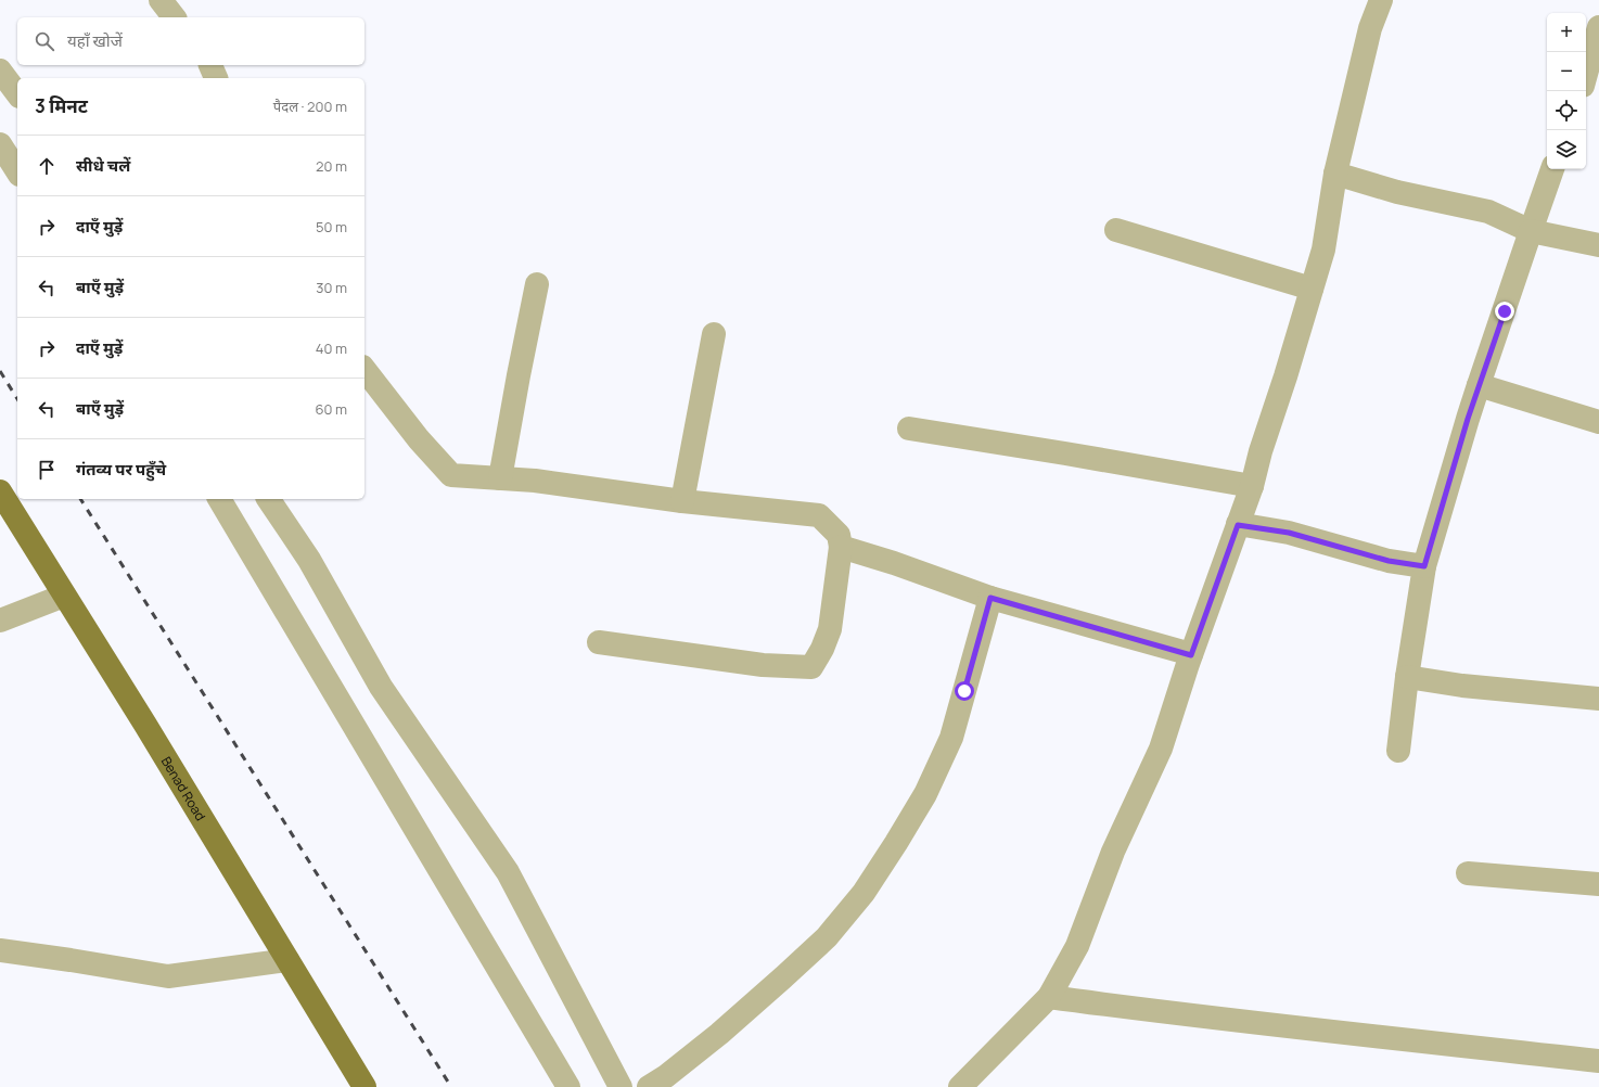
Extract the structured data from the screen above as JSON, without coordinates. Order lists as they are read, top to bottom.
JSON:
{
  "streets": {
    "main road": ["Benad Road"]
  },
  "page": {
    "map_buttons": ["+", "−"],
    "search": "यहाँ खोजें",
    "heading": ["3 मिनट", "पैदल · 200 m"],
    "list": [
      ["सीधे चलें", "20 m"],
      ["दाएँ मुड़ें", "50 m"],
      ["बाएँ मुड़ें", "30 m"],
      ["दाएँ मुड़ें", "40 m"],
      ["बाएँ मुड़ें", "60 m"],
      "गंतव्य पर पहुँचे"
    ]
  }
}
